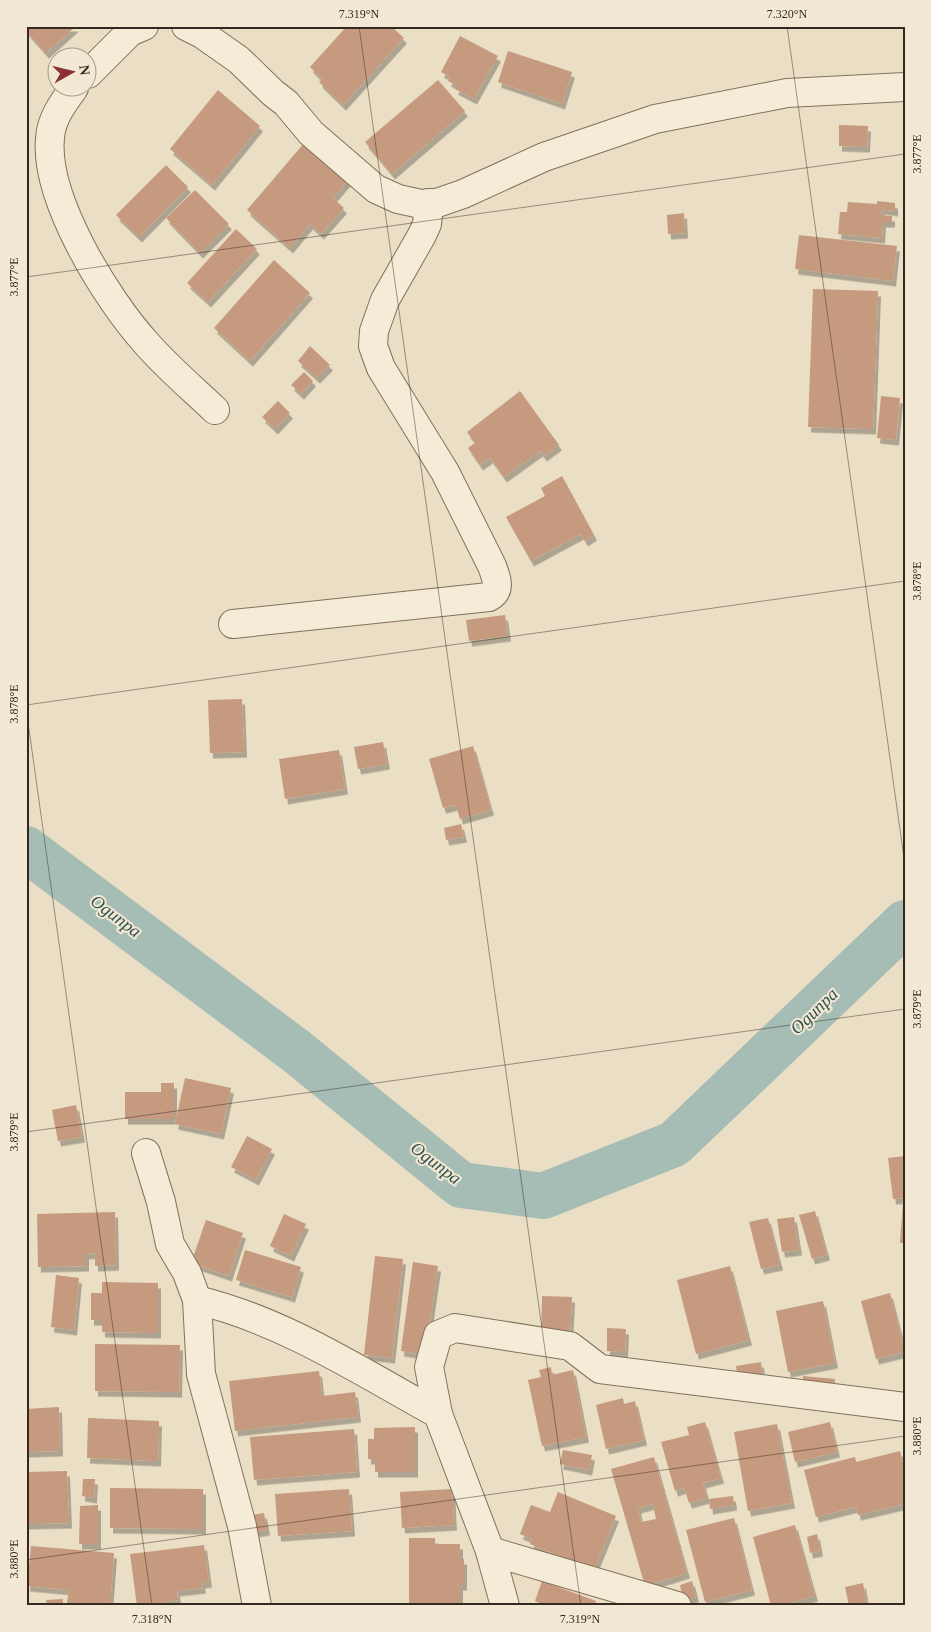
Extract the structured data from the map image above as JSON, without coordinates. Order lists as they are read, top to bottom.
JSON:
{
  "water": ["Ogunpa"],
  "north": "right",
  "coordinates": [
    "7.319°N",
    "7.320°N",
    "3.877°E",
    "3.878°E",
    "3.879°E",
    "3.880°E",
    "7.318°N"
  ]
}
